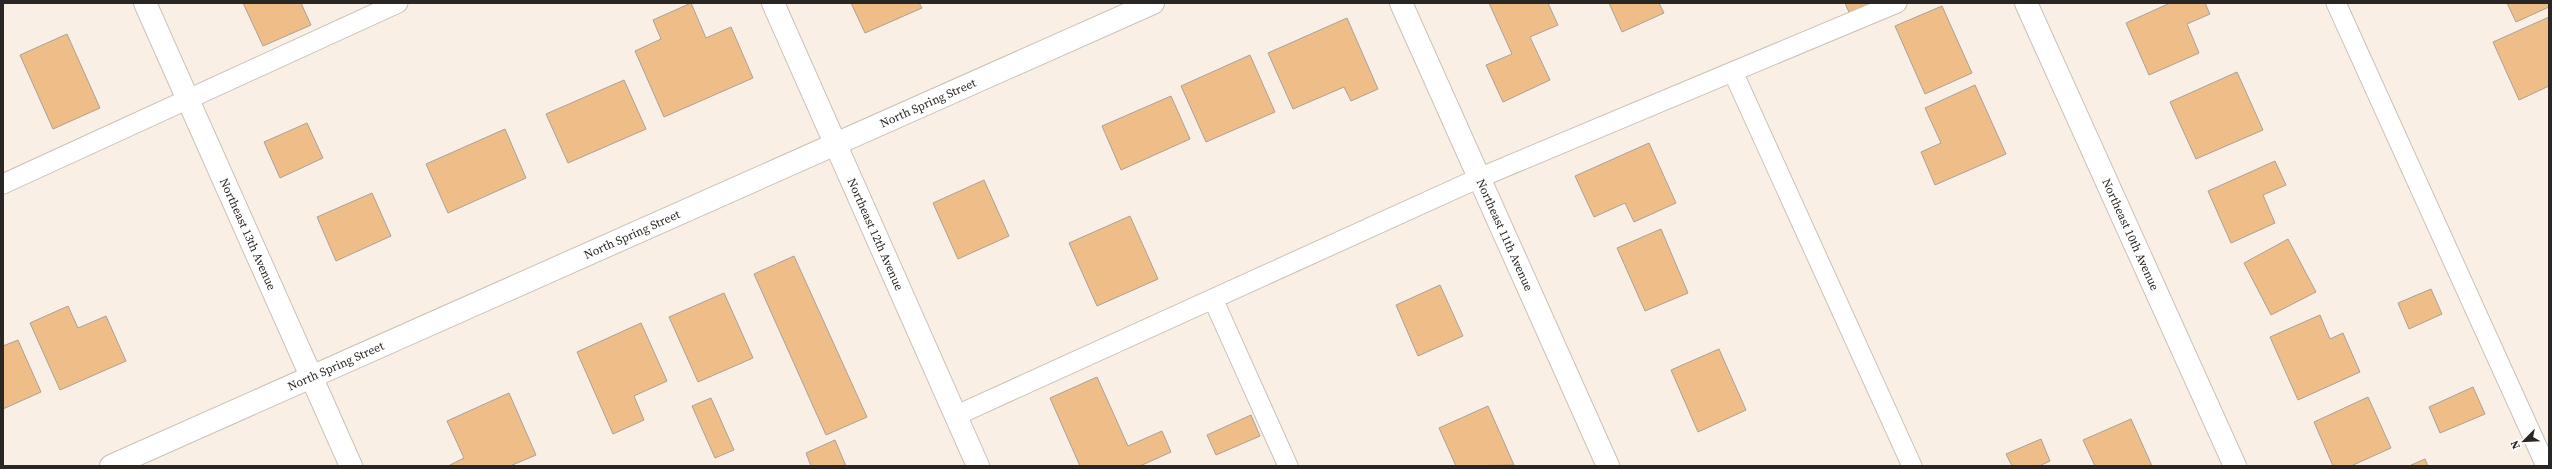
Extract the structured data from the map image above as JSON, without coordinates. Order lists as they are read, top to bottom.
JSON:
{
  "streets": {
    "street": [
      "North Spring Street",
      "Northeast 13th Avenue",
      "Northeast 12th Avenue",
      "Northeast 11th Avenue",
      "Northeast 10th Avenue"
    ]
  },
  "crossings": [
    ["North Spring Street", "Northeast 13th Avenue"],
    ["North Spring Street", "Northeast 12th Avenue"]
  ],
  "north": "bottom left"
}
